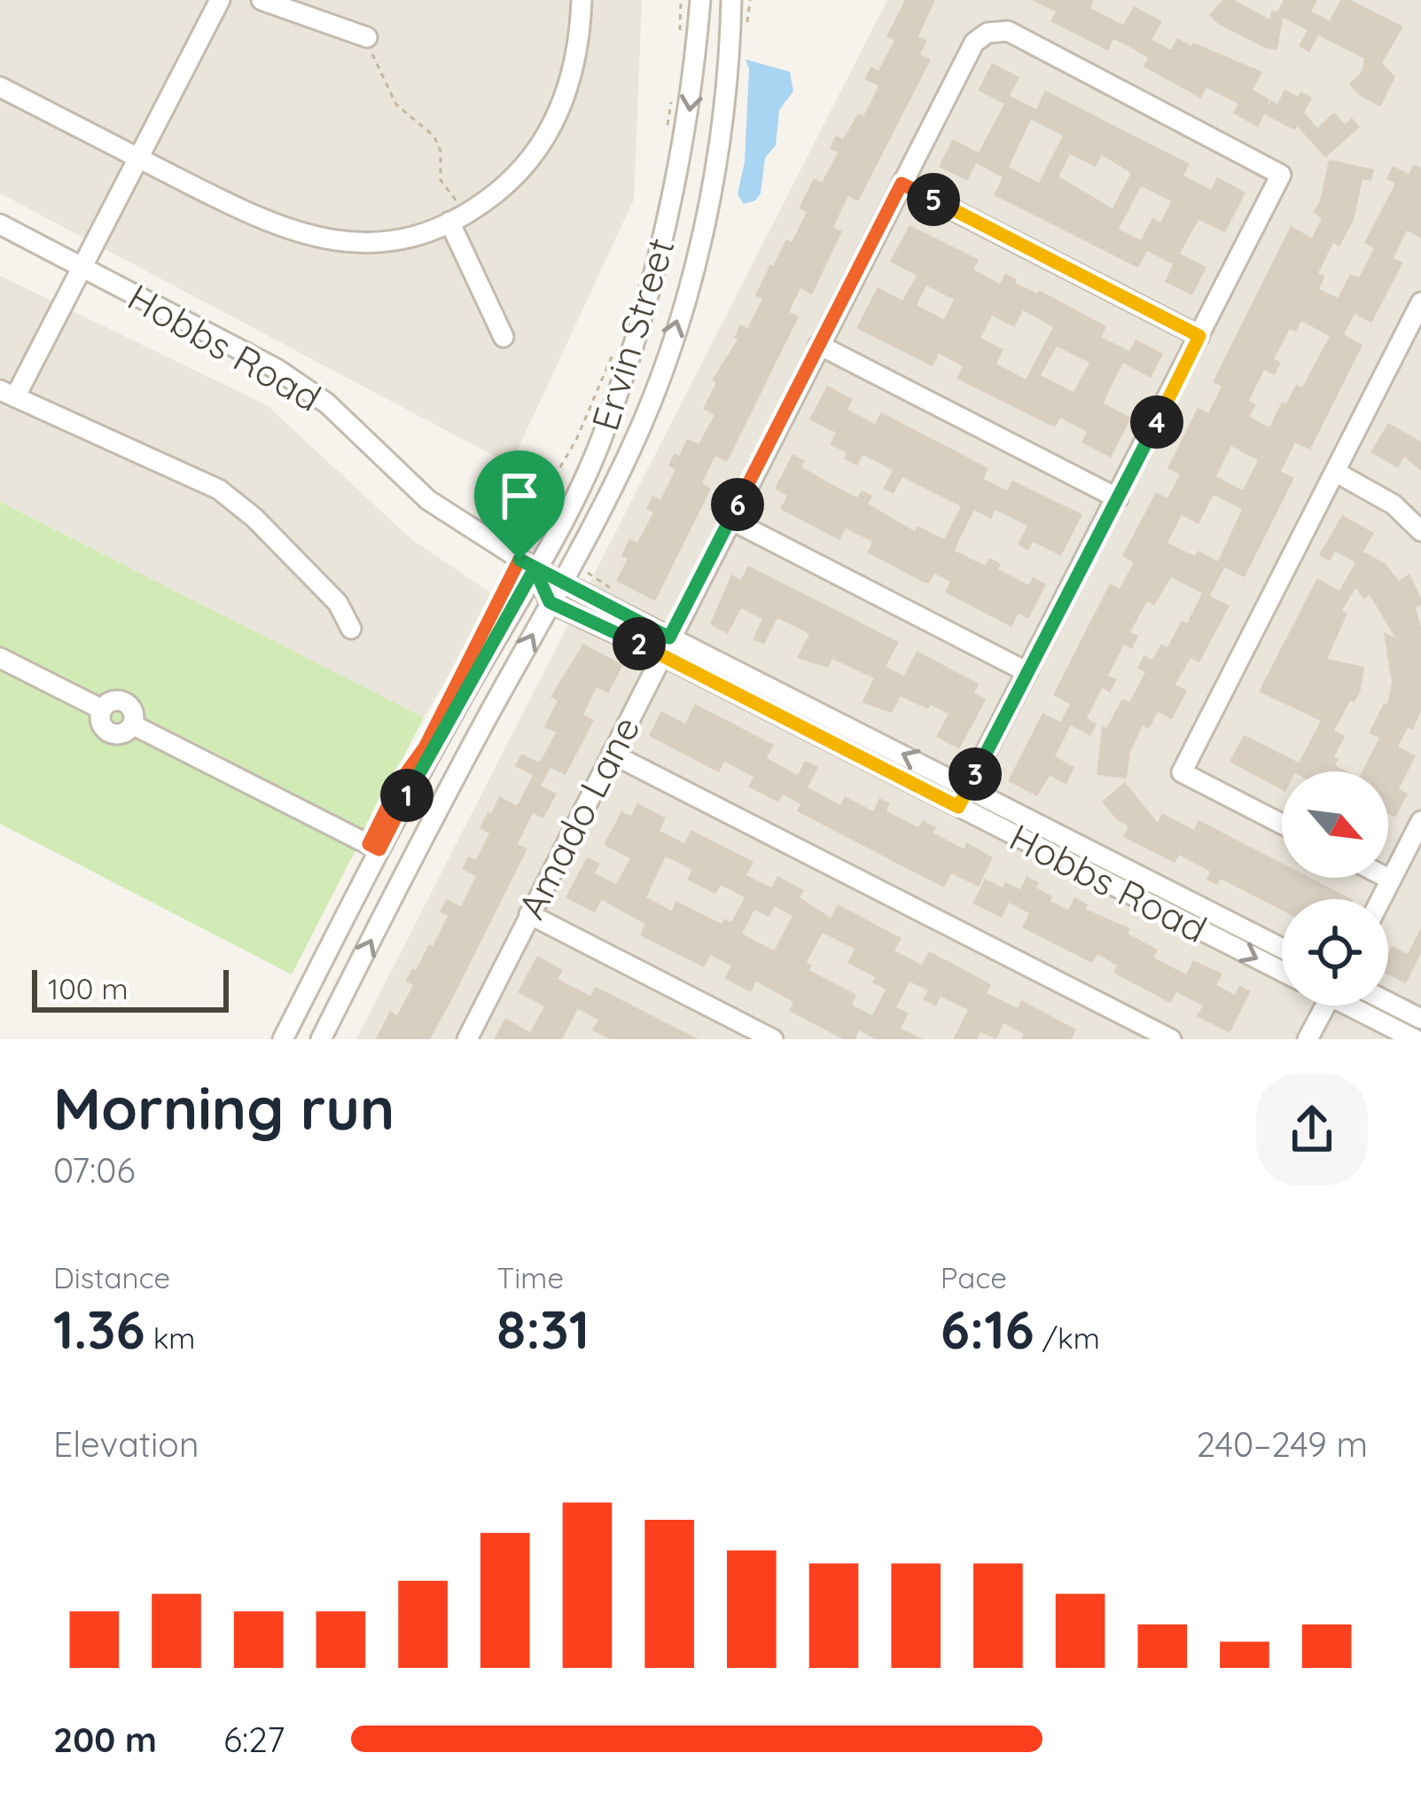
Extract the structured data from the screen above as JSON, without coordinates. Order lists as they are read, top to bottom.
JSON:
{
  "streets": {
    "street": ["Ervin Street", "Hobbs Road", "Amado Lane"]
  },
  "crossings": [
    ["Ervin Street", "Hobbs Road"],
    ["Hobbs Road", "Amado Lane"]
  ],
  "scale_bar": "100 m",
  "north": "bottom right",
  "page": {
    "pins": [
      "5",
      "4",
      "6",
      "2",
      "3",
      "1"
    ],
    "scale": "100 m",
    "heading": ["Morning run", "07:06"],
    "stats": [
      ["Distance", "1.36 km"],
      ["Time", "8:31"],
      ["Pace", "6:16 /km"]
    ],
    "chart": ["Elevation", "240–249 m"],
    "list": [
      {
        "name": "200 m",
        "note": "6:27"
      }
    ]
  }
}
